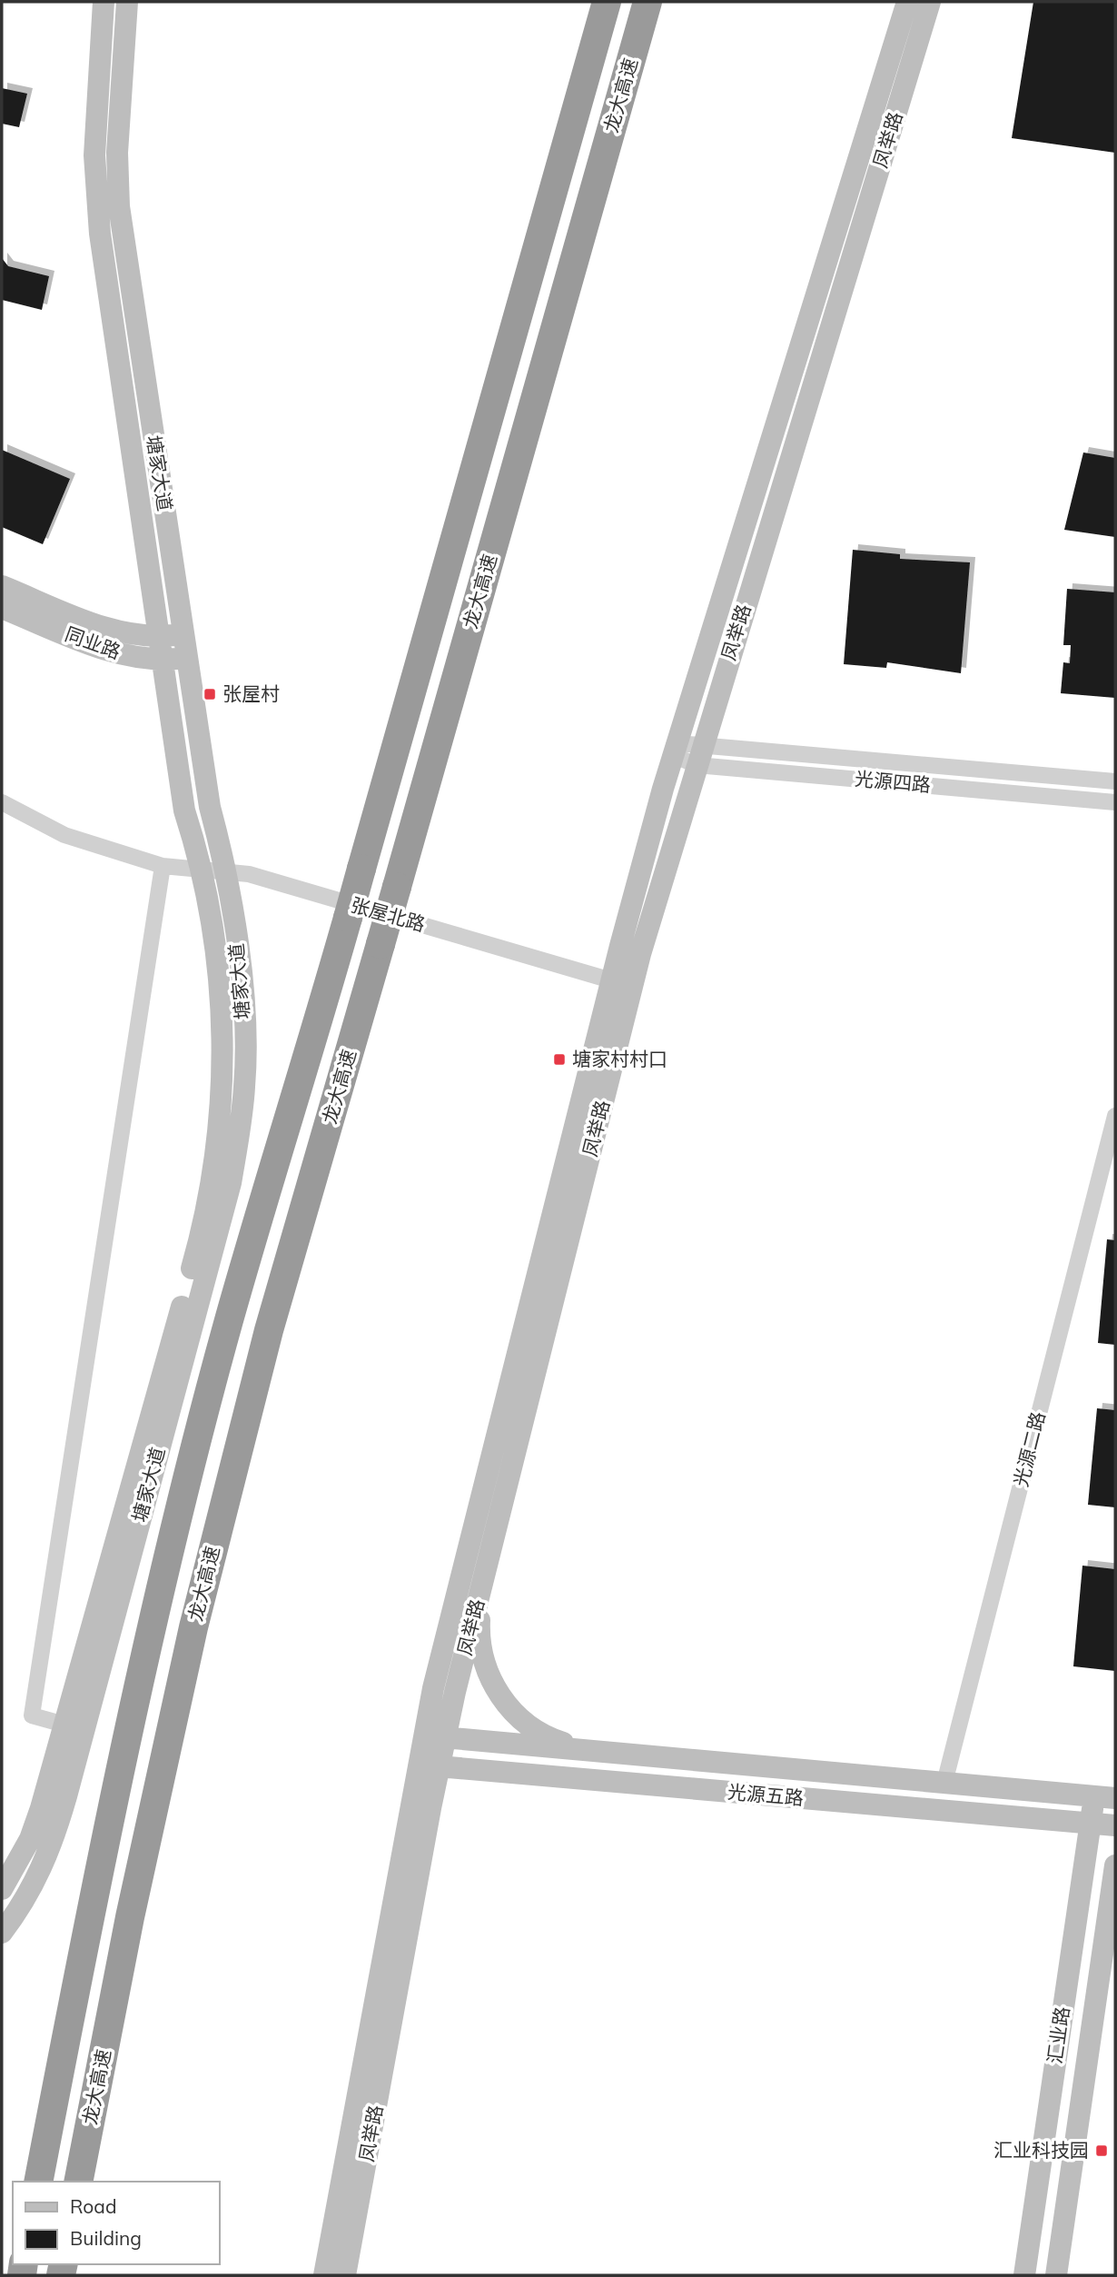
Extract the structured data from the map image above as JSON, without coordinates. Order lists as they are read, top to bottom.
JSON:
{
  "streets": {
    "highway": ["龙大高速"],
    "street": [
      "凤举路",
      "塘家大道",
      "同业路",
      "光源四路",
      "张屋北路",
      "光源二路",
      "光源五路",
      "汇业路"
    ]
  },
  "crossings": [
    ["凤举路", "光源四路"],
    ["凤举路", "张屋北路"],
    ["凤举路", "光源五路"],
    ["塘家大道", "同业路"],
    ["塘家大道", "张屋北路"],
    ["光源二路", "光源五路"],
    ["光源五路", "汇业路"]
  ],
  "places": {
    "transit": ["张屋村", "塘家村村口", "汇业科技园"]
  },
  "legend": ["Road", "Building"]
}
